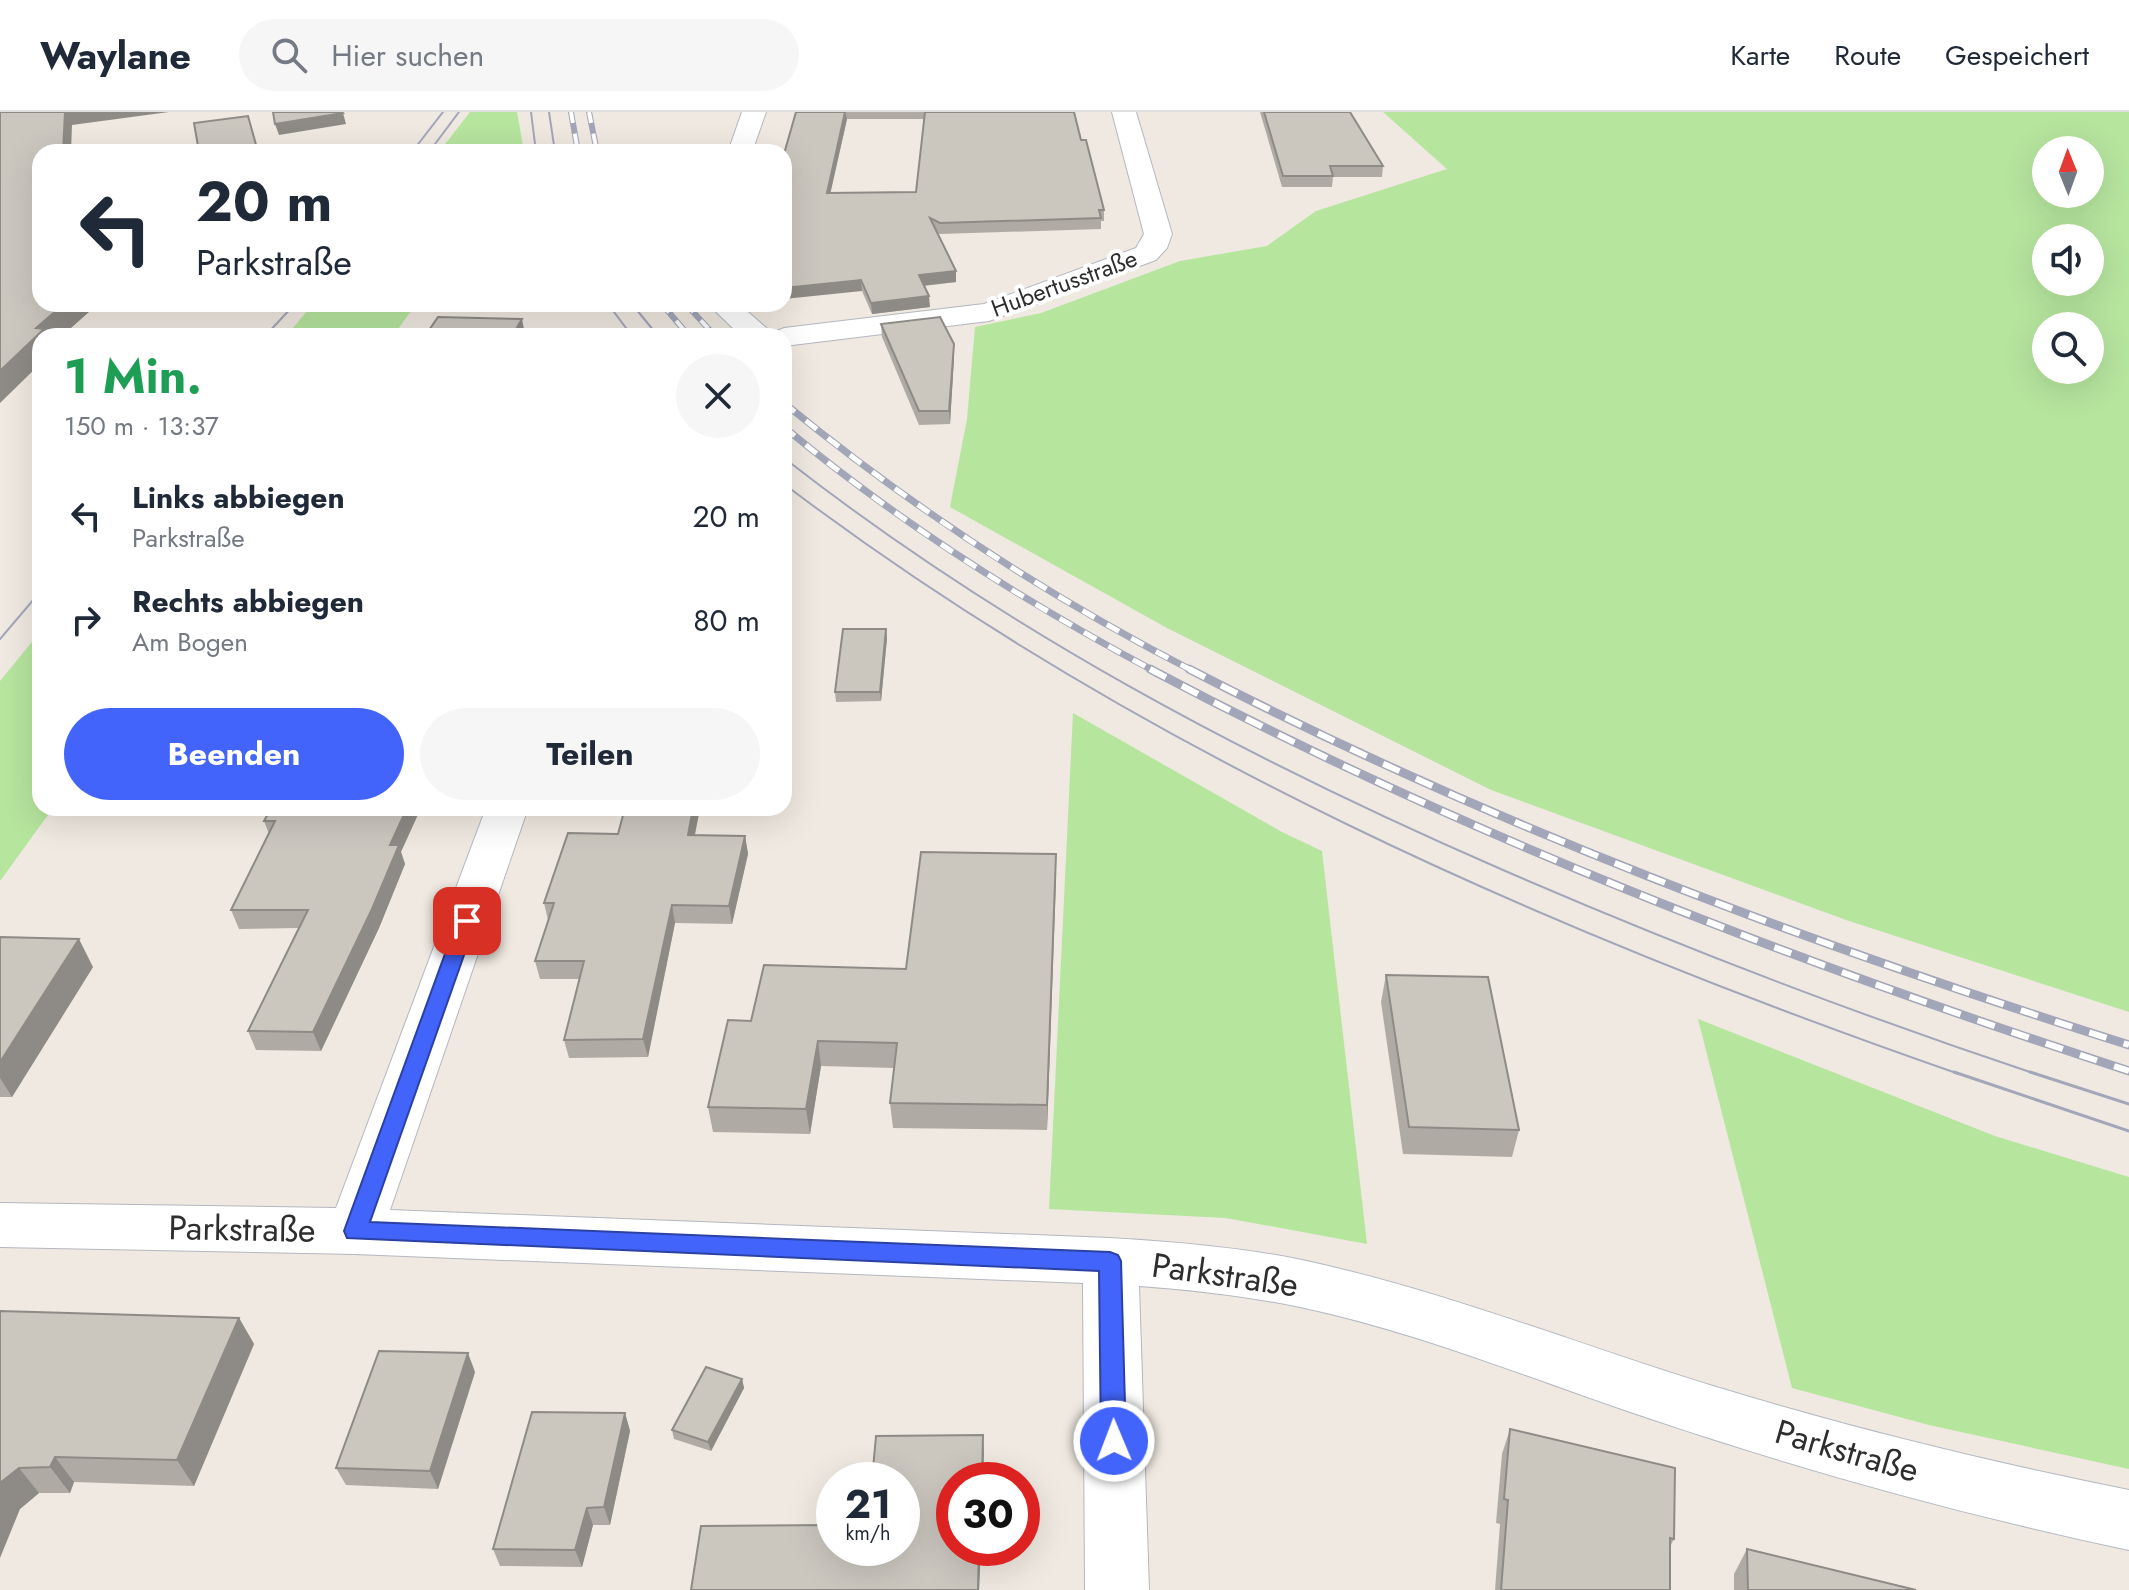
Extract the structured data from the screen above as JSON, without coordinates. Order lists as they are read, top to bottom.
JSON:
{
  "streets": {
    "street": ["Hubertusstraße", "Parkstraße"]
  },
  "north": "top",
  "page": {
    "header": "Waylane",
    "search": "Hier suchen",
    "nav": ["Karte", "Route", "Gespeichert"],
    "turn": ["20 m", "Parkstraße"],
    "heading": ["1 Min.", "150 m · 13:37"],
    "list": [
      {
        "name": "Links abbiegen",
        "note": "Parkstraße",
        "value": "20 m"
      },
      {
        "name": "Rechts abbiegen",
        "note": "Am Bogen",
        "value": "80 m"
      }
    ],
    "buttons": ["Beenden", "Teilen"],
    "speed": "21 km/h",
    "limit": "30"
  }
}
